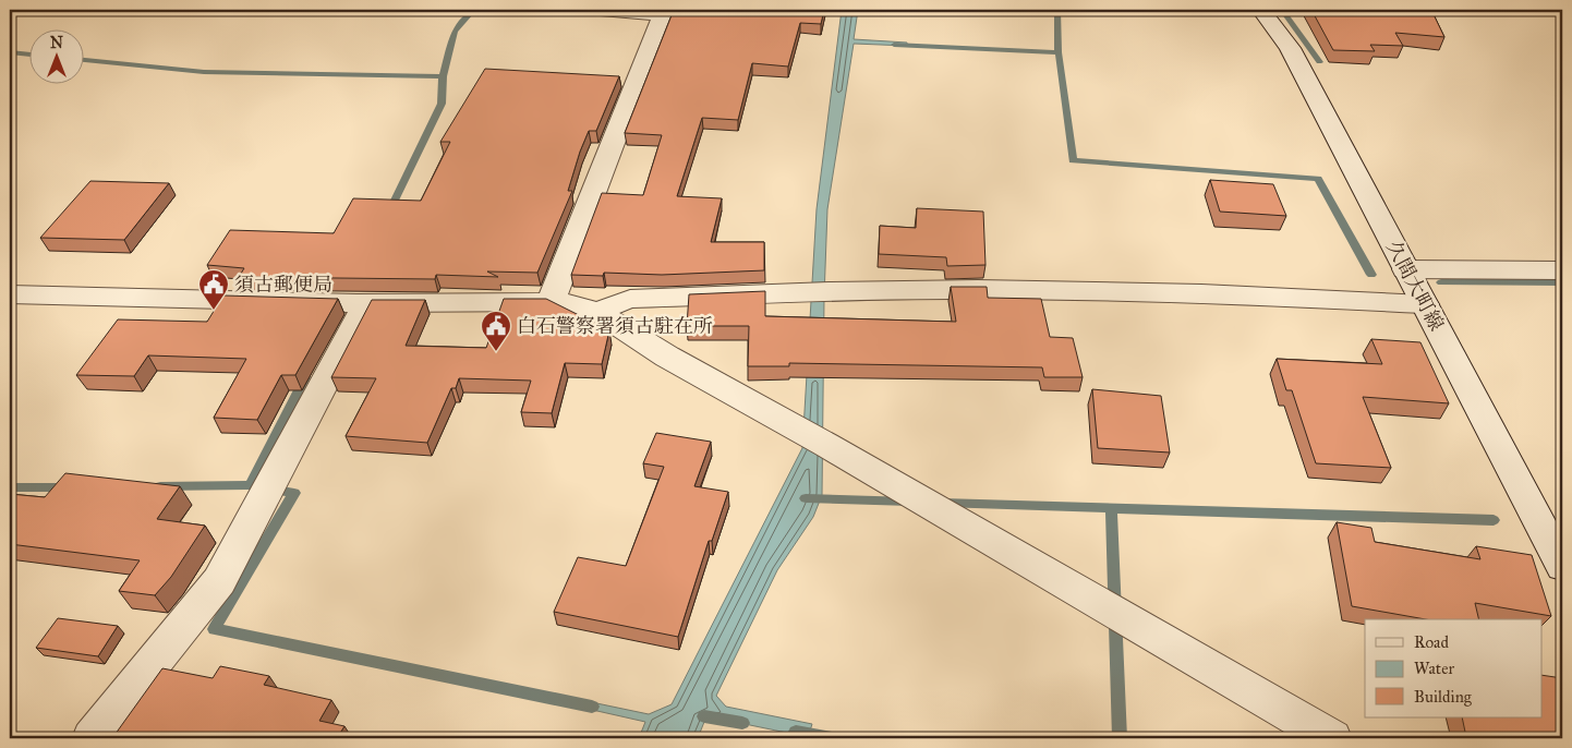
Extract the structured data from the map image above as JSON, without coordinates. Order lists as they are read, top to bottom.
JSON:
{
  "streets": {
    "street": ["久間大町線"]
  },
  "places": {
    "public building": ["須古郵便局", "白石警察署須古駐在所"]
  },
  "legend": ["Road", "Water", "Building"],
  "north": "top"
}
